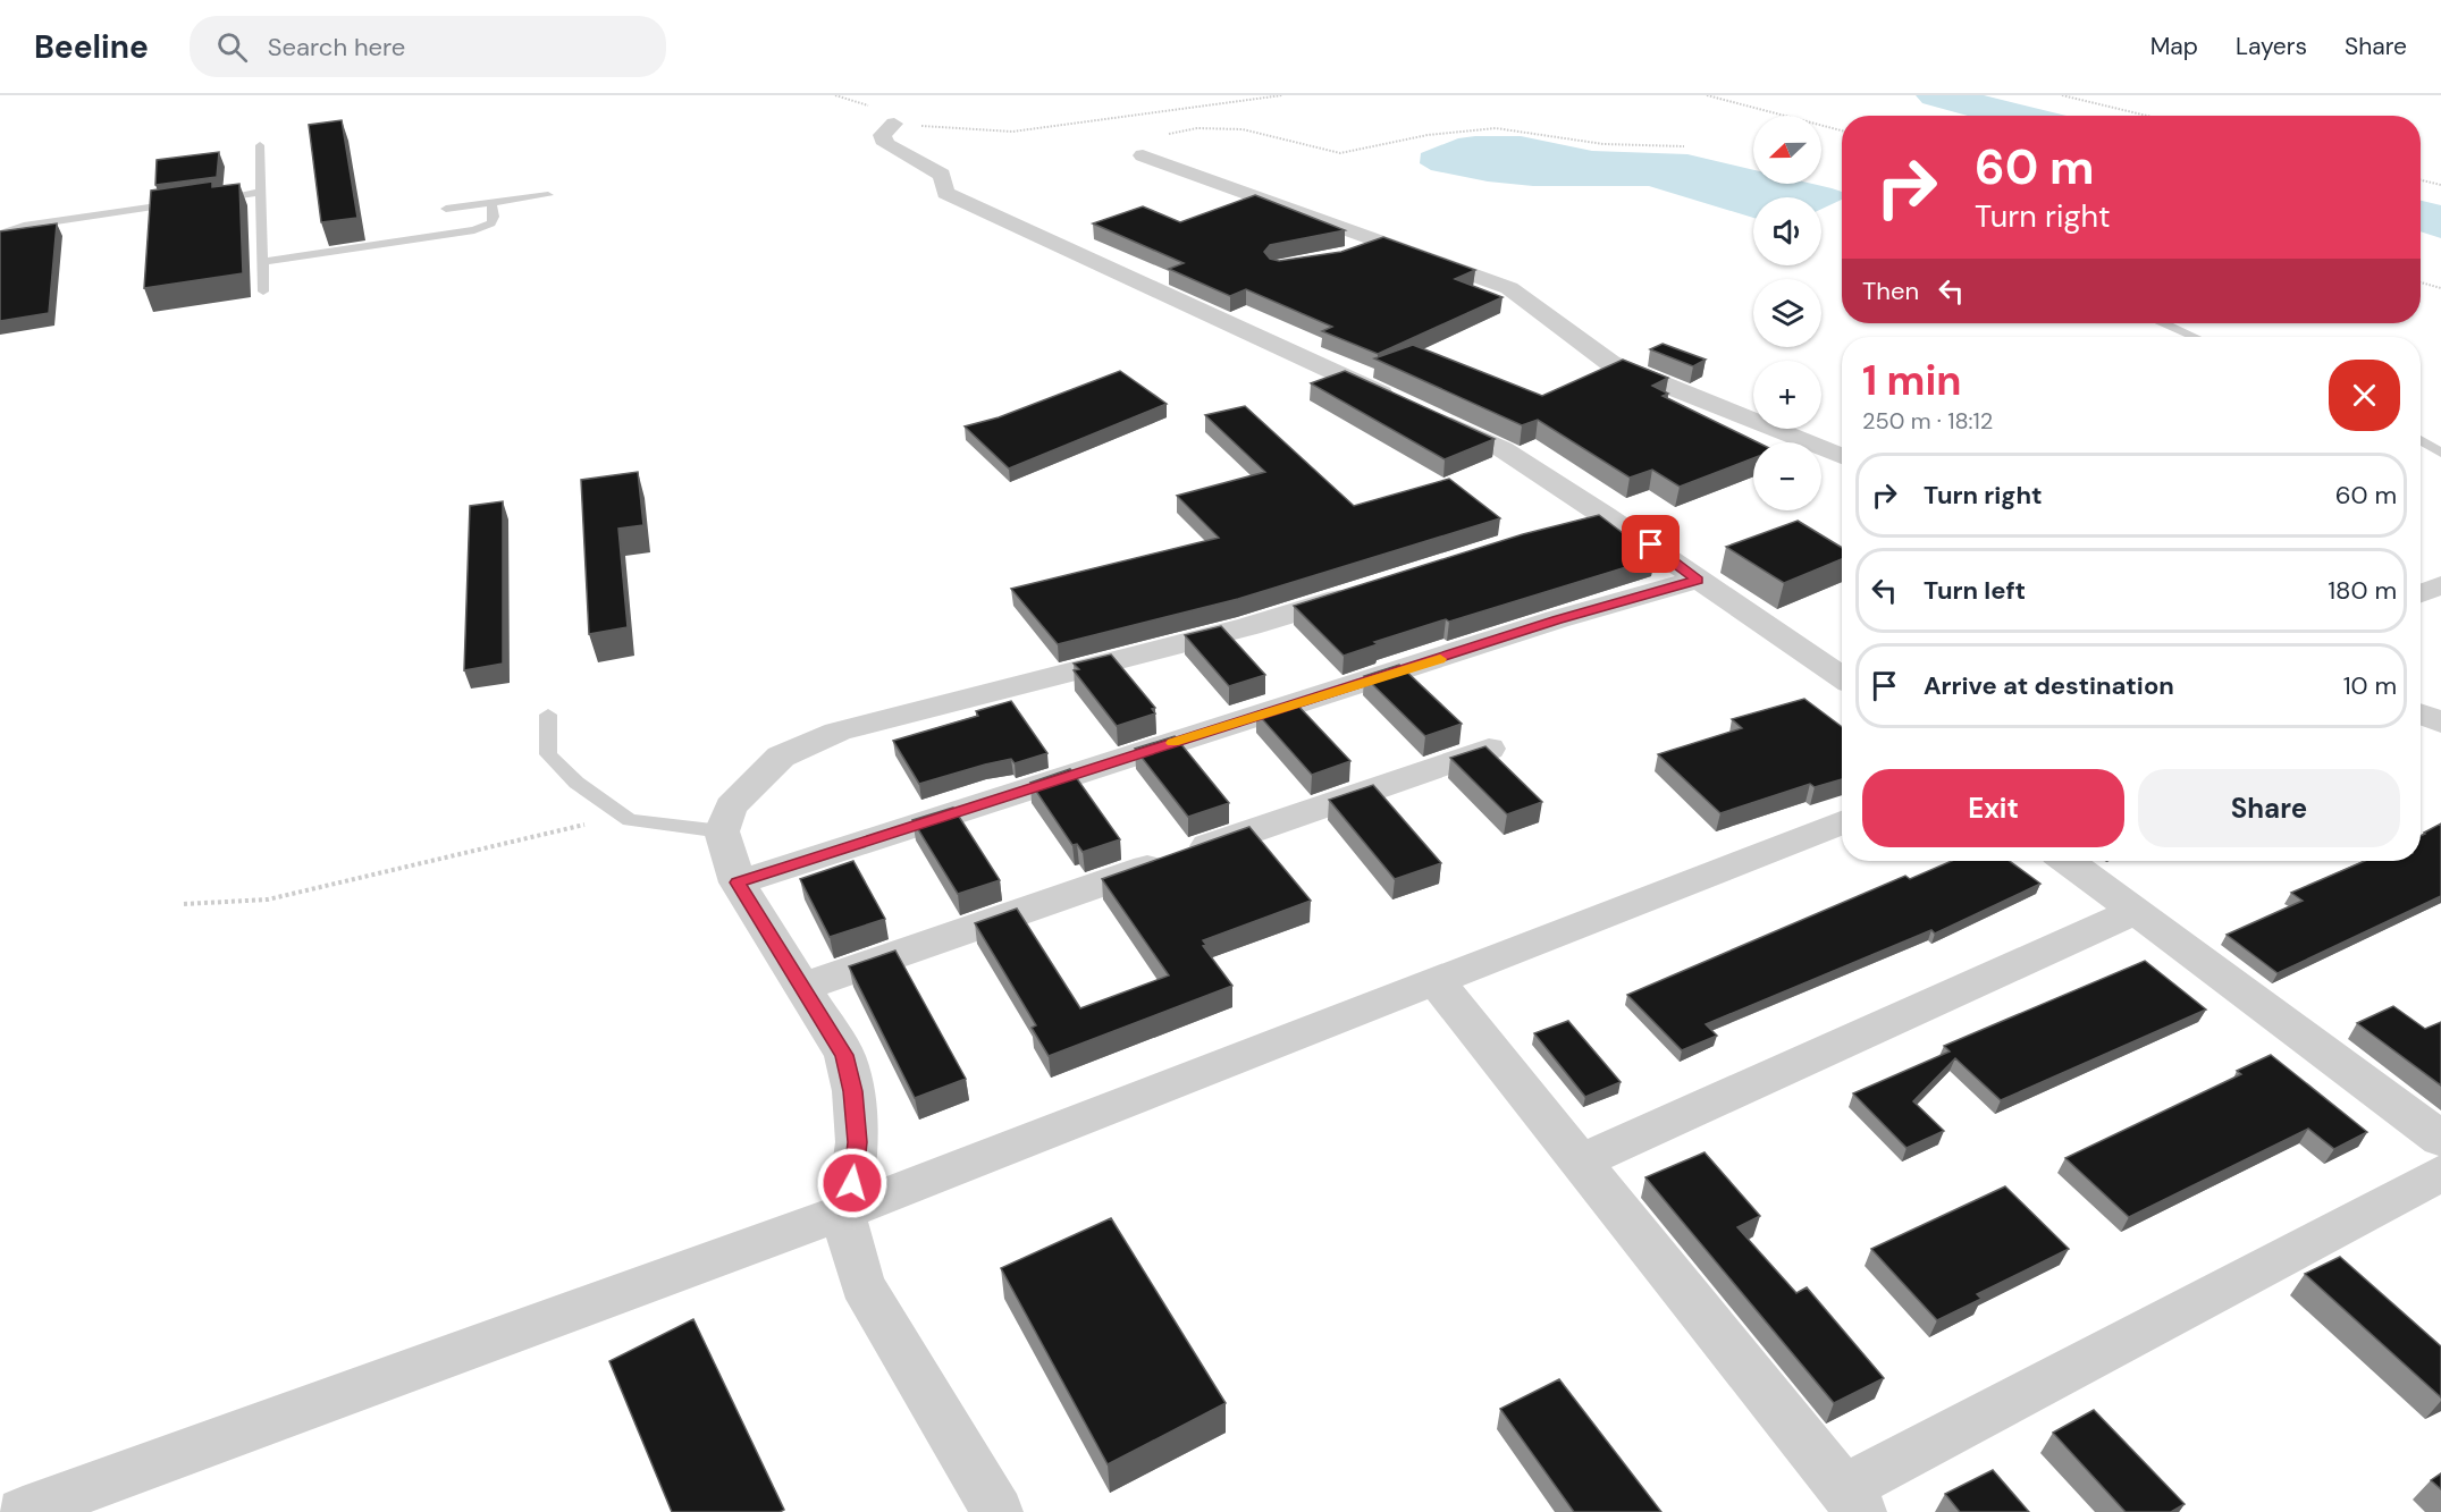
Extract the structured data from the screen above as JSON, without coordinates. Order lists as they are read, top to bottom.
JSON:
{
  "north": "left",
  "page": {
    "header": "Beeline",
    "search": "Search here",
    "nav": ["Map", "Layers", "Share"],
    "map_buttons": ["+", "−"],
    "turn": ["60 m", "Turn right"],
    "then": "Then",
    "heading": ["1 min", "250 m · 18:12"],
    "list": [
      {
        "name": "Turn right",
        "value": "60 m"
      },
      {
        "name": "Turn left",
        "value": "180 m"
      },
      {
        "name": "Arrive at destination",
        "value": "10 m"
      }
    ],
    "buttons": ["Exit", "Share"]
  }
}
